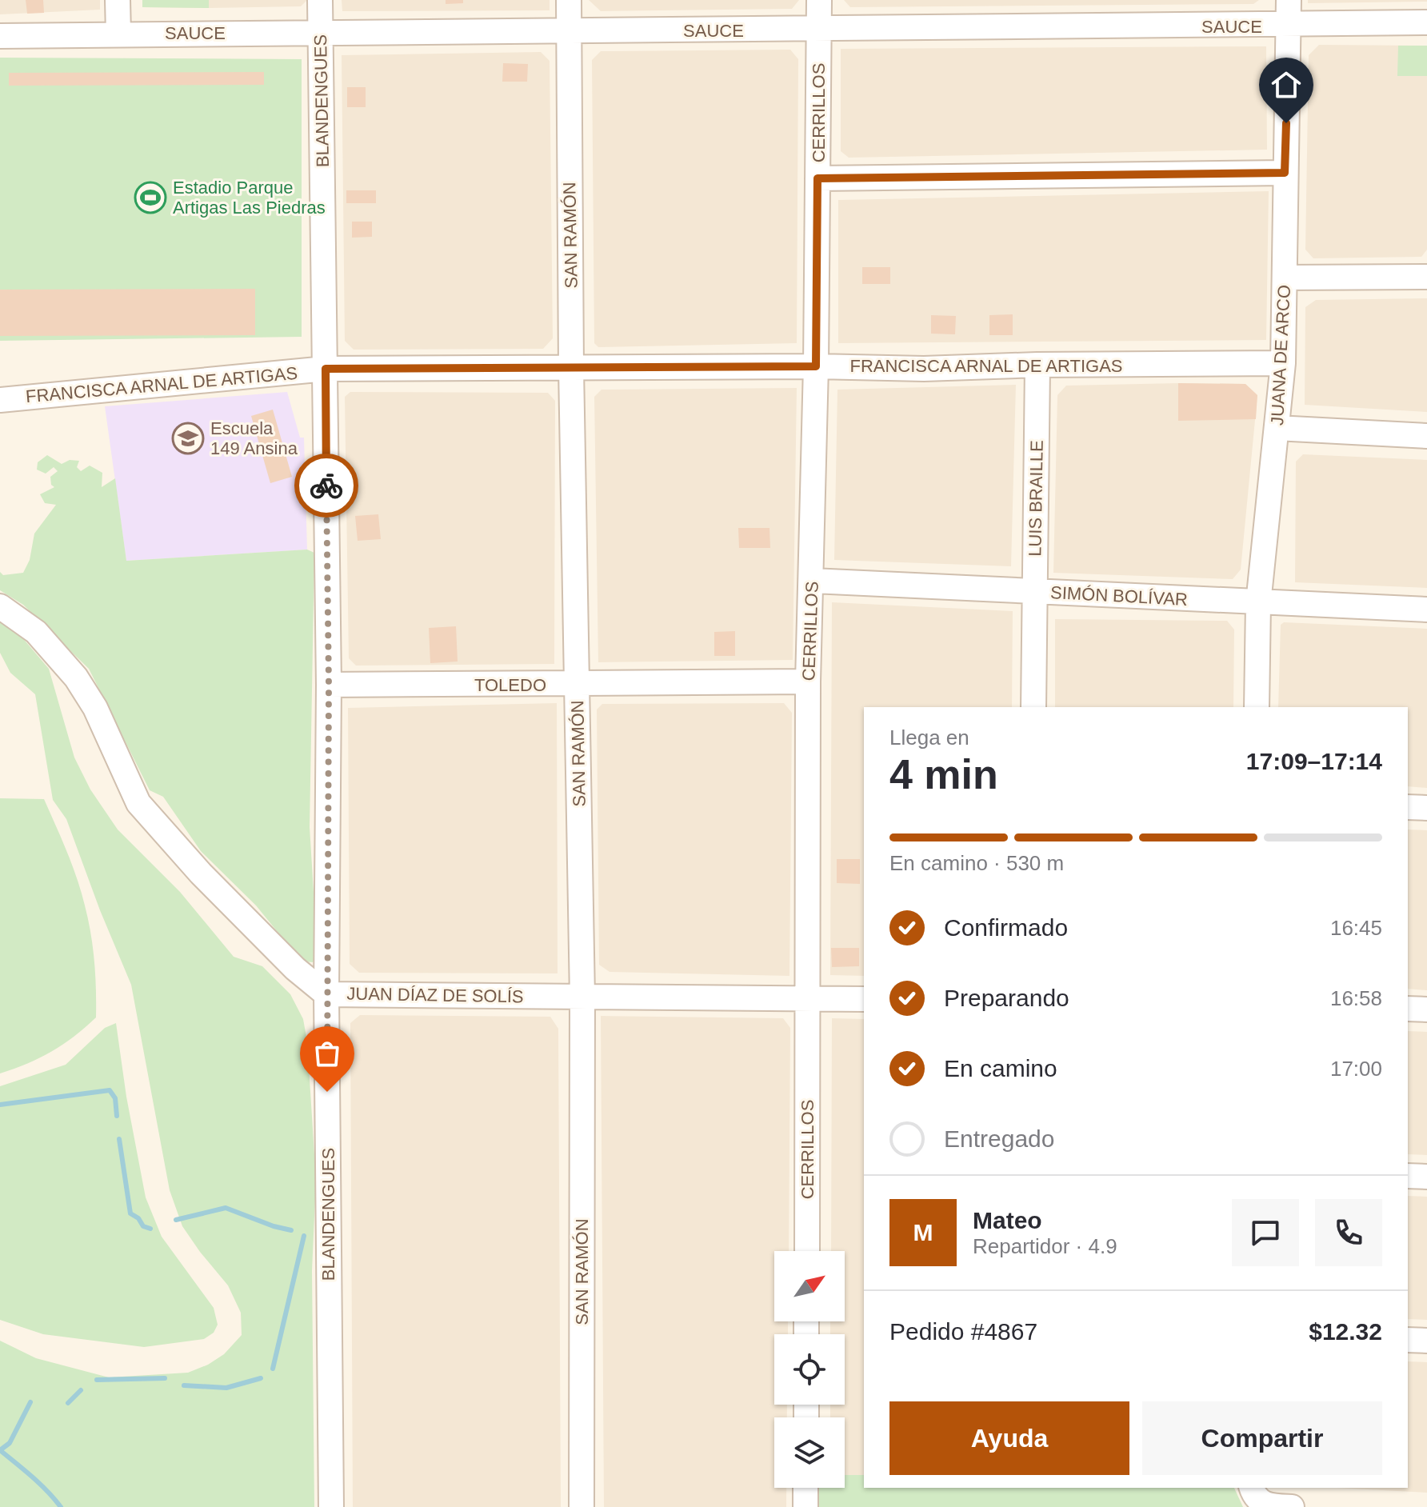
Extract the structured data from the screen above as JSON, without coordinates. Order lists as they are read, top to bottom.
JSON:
{
  "streets": {
    "street": [
      "SAUCE",
      "BLANDENGUES",
      "CERRILLOS",
      "SAN RAMÓN",
      "JUANA DE ARCO",
      "FRANCISCA ARNAL DE ARTIGAS",
      "LUIS BRAILLE",
      "SIMÓN BOLÍVAR",
      "TOLEDO",
      "JUAN DÍAZ DE SOLÍS"
    ]
  },
  "crossings": [
    ["SAUCE", "BLANDENGUES"],
    ["SAUCE", "CERRILLOS"],
    ["SAUCE", "SAN RAMÓN"],
    ["SAUCE", "JUANA DE ARCO"],
    ["BLANDENGUES", "FRANCISCA ARNAL DE ARTIGAS"],
    ["BLANDENGUES", "TOLEDO"],
    ["BLANDENGUES", "JUAN DÍAZ DE SOLÍS"],
    ["CERRILLOS", "FRANCISCA ARNAL DE ARTIGAS"],
    ["CERRILLOS", "SIMÓN BOLÍVAR"],
    ["CERRILLOS", "TOLEDO"],
    ["CERRILLOS", "JUAN DÍAZ DE SOLÍS"],
    ["SAN RAMÓN", "FRANCISCA ARNAL DE ARTIGAS"],
    ["SAN RAMÓN", "TOLEDO"],
    ["SAN RAMÓN", "JUAN DÍAZ DE SOLÍS"],
    ["JUANA DE ARCO", "FRANCISCA ARNAL DE ARTIGAS"],
    ["JUANA DE ARCO", "SIMÓN BOLÍVAR"],
    ["FRANCISCA ARNAL DE ARTIGAS", "LUIS BRAILLE"],
    ["LUIS BRAILLE", "SIMÓN BOLÍVAR"]
  ],
  "places": {
    "sports": ["Estadio Parque Artigas Las Piedras"],
    "school or university": ["Escuela 149 Ansina"]
  },
  "north": "top right",
  "page": {
    "heading": ["4 min", "Llega en", "17:09–17:14"],
    "panel": [
      "Mateo",
      "Repartidor · 4.9",
      "Pedido #4867",
      "$12.32"
    ],
    "bar": "En camino · 530 m",
    "list": [
      ["Confirmado", "16:45"],
      ["Preparando", "16:58"],
      ["En camino", "17:00"],
      "Entregado"
    ],
    "round": "M",
    "buttons": ["Ayuda", "Compartir"]
  }
}
